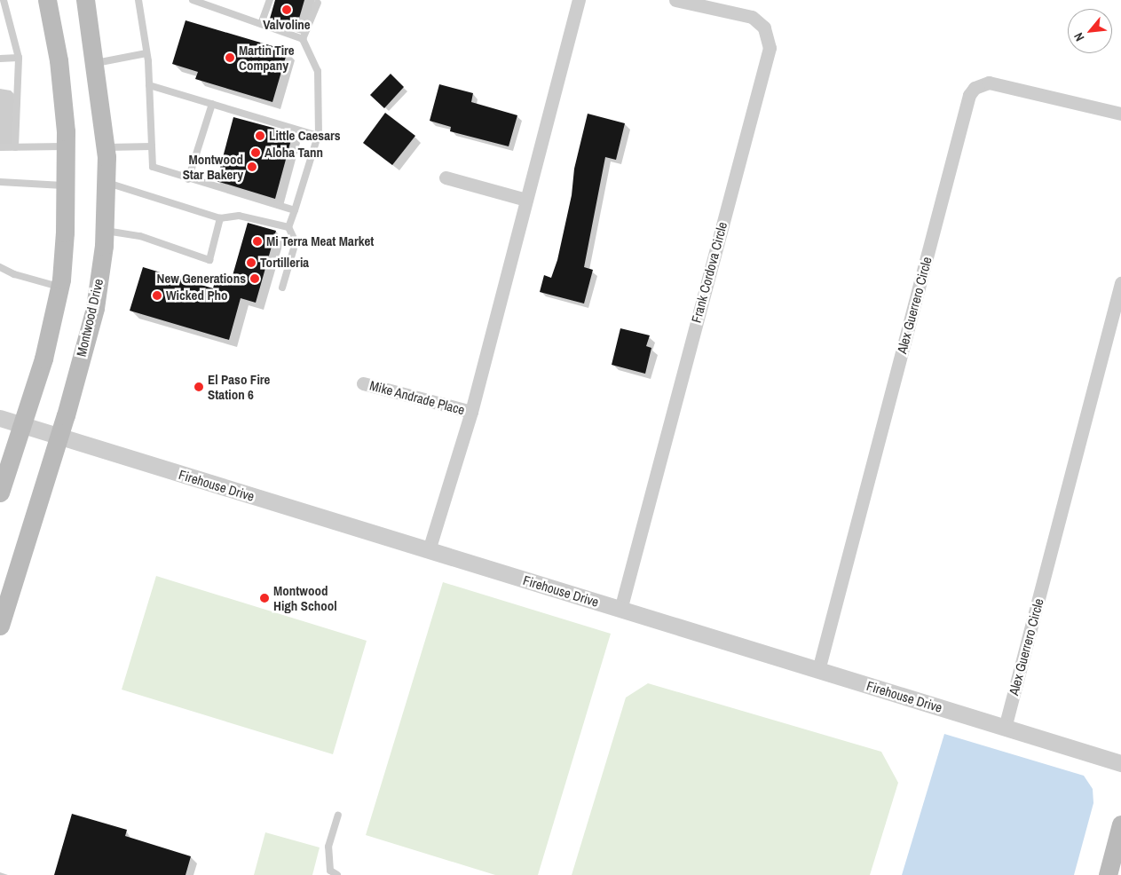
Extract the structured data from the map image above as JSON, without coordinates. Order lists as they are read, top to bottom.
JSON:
{
  "streets": {
    "main road": ["Montwood Drive"],
    "street": [
      "Frank Cordova Circle",
      "Alex Guerrero Circle",
      "Mike Andrade Place",
      "Firehouse Drive"
    ]
  },
  "crossings": [
    ["Frank Cordova Circle", "Firehouse Drive"],
    ["Alex Guerrero Circle", "Firehouse Drive"],
    ["Montwood Drive", "Firehouse Drive"]
  ],
  "places": [
    "Valvoline",
    "Martin Tire Company",
    "Little Caesars",
    "Aloha Tann",
    "Montwood Star Bakery",
    "Mi Terra Meat Market",
    "Tortilleria",
    "New Generations",
    "Wicked Pho",
    "El Paso Fire Station 6",
    "Montwood High School"
  ],
  "north": "bottom left"
}
